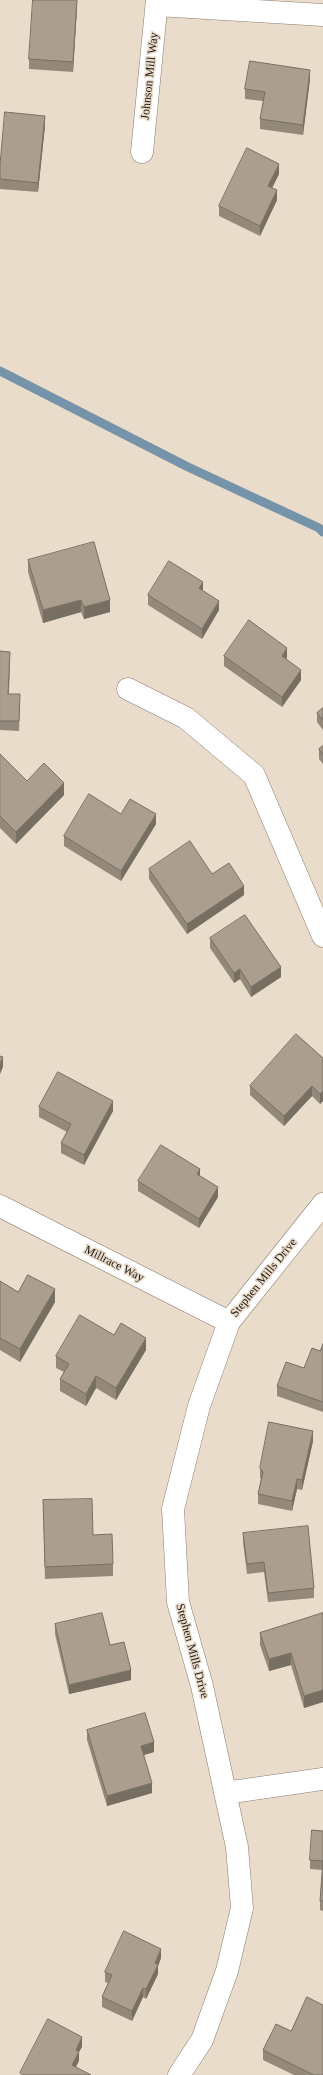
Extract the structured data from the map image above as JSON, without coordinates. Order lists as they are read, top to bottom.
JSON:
{
  "streets": {
    "street": ["Johnson Mill Way", "Millrace Way", "Stephen Mills Drive"]
  },
  "crossings": [
    ["Millrace Way", "Stephen Mills Drive"]
  ]
}
